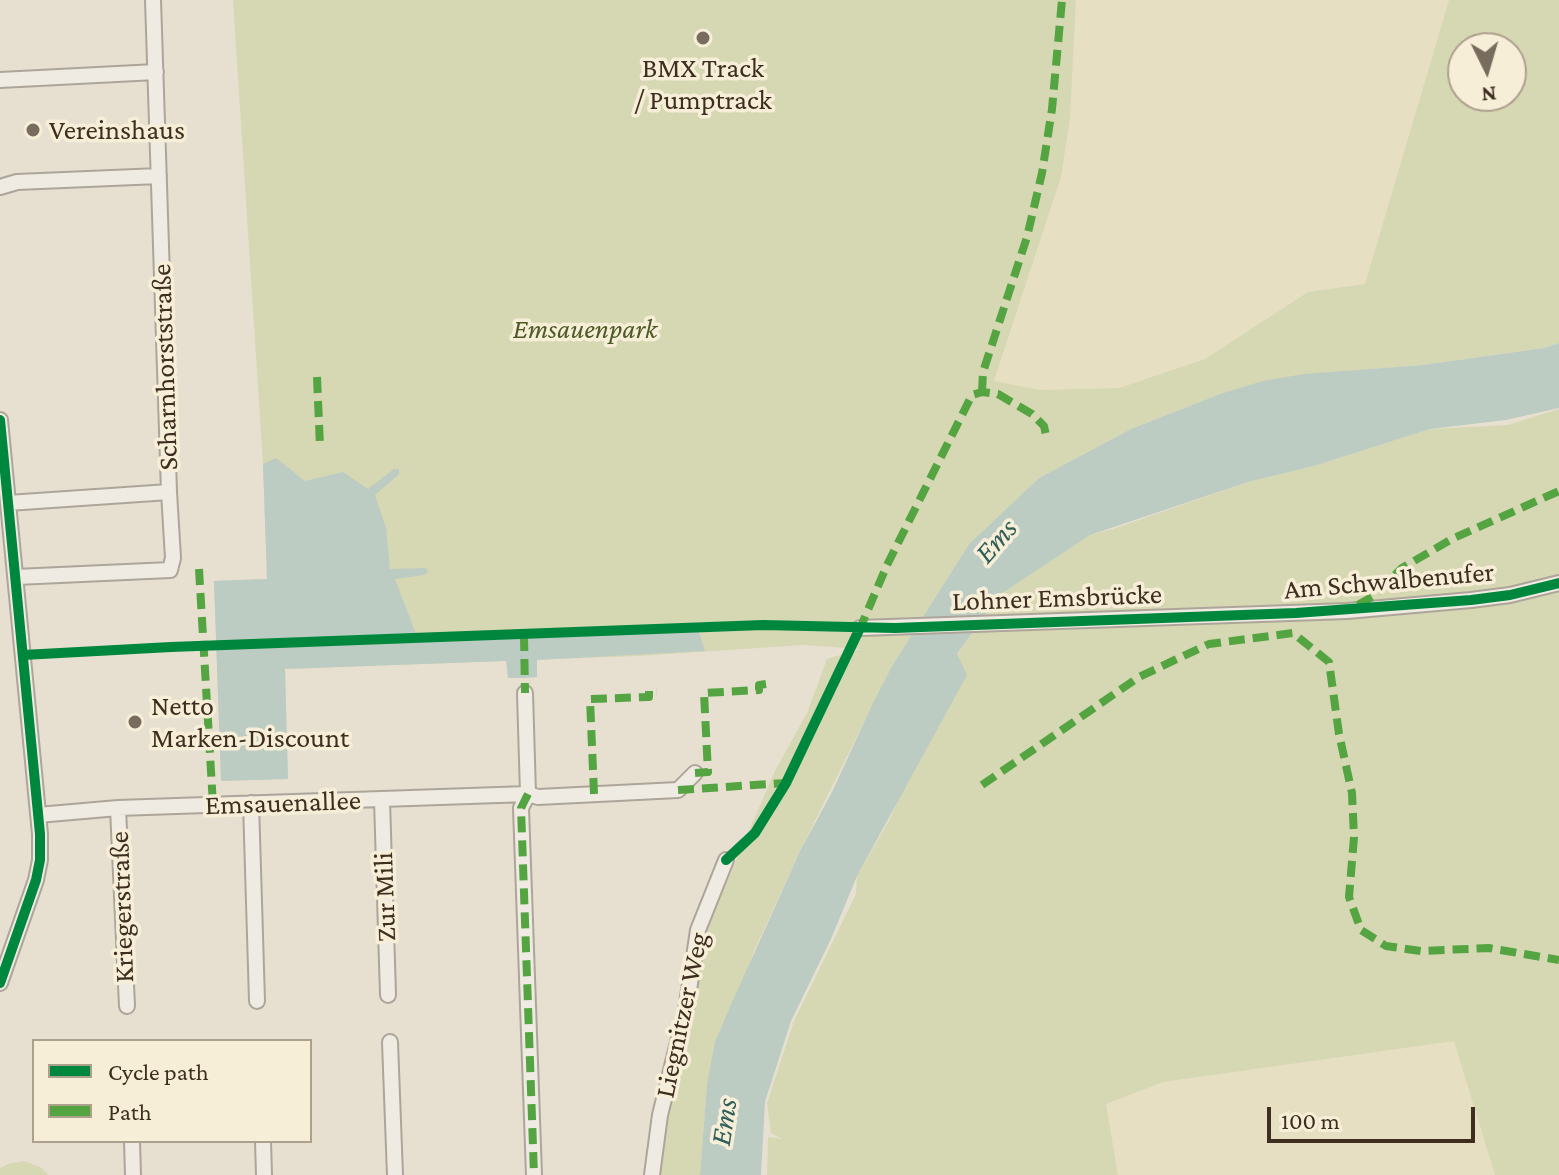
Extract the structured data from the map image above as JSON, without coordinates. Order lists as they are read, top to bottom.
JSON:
{
  "streets": {
    "street": [
      "Scharnhorststraße",
      "Am Schwalbenufer",
      "Lohner Emsbrücke",
      "Emsauenallee",
      "Zur Mili",
      "Kriegerstraße",
      "Liegnitzer Weg"
    ]
  },
  "crossings": [
    ["Am Schwalbenufer", "Lohner Emsbrücke"],
    ["Emsauenallee", "Zur Mili"],
    ["Emsauenallee", "Kriegerstraße"]
  ],
  "water": ["Ems"],
  "parks": ["Emsauenpark"],
  "places": ["BMX Track / Pumptrack", "Vereinshaus", "Netto Marken-Discount"],
  "legend": ["Cycle path", "Path"],
  "scale_bar": "100 m",
  "north": "bottom"
}
